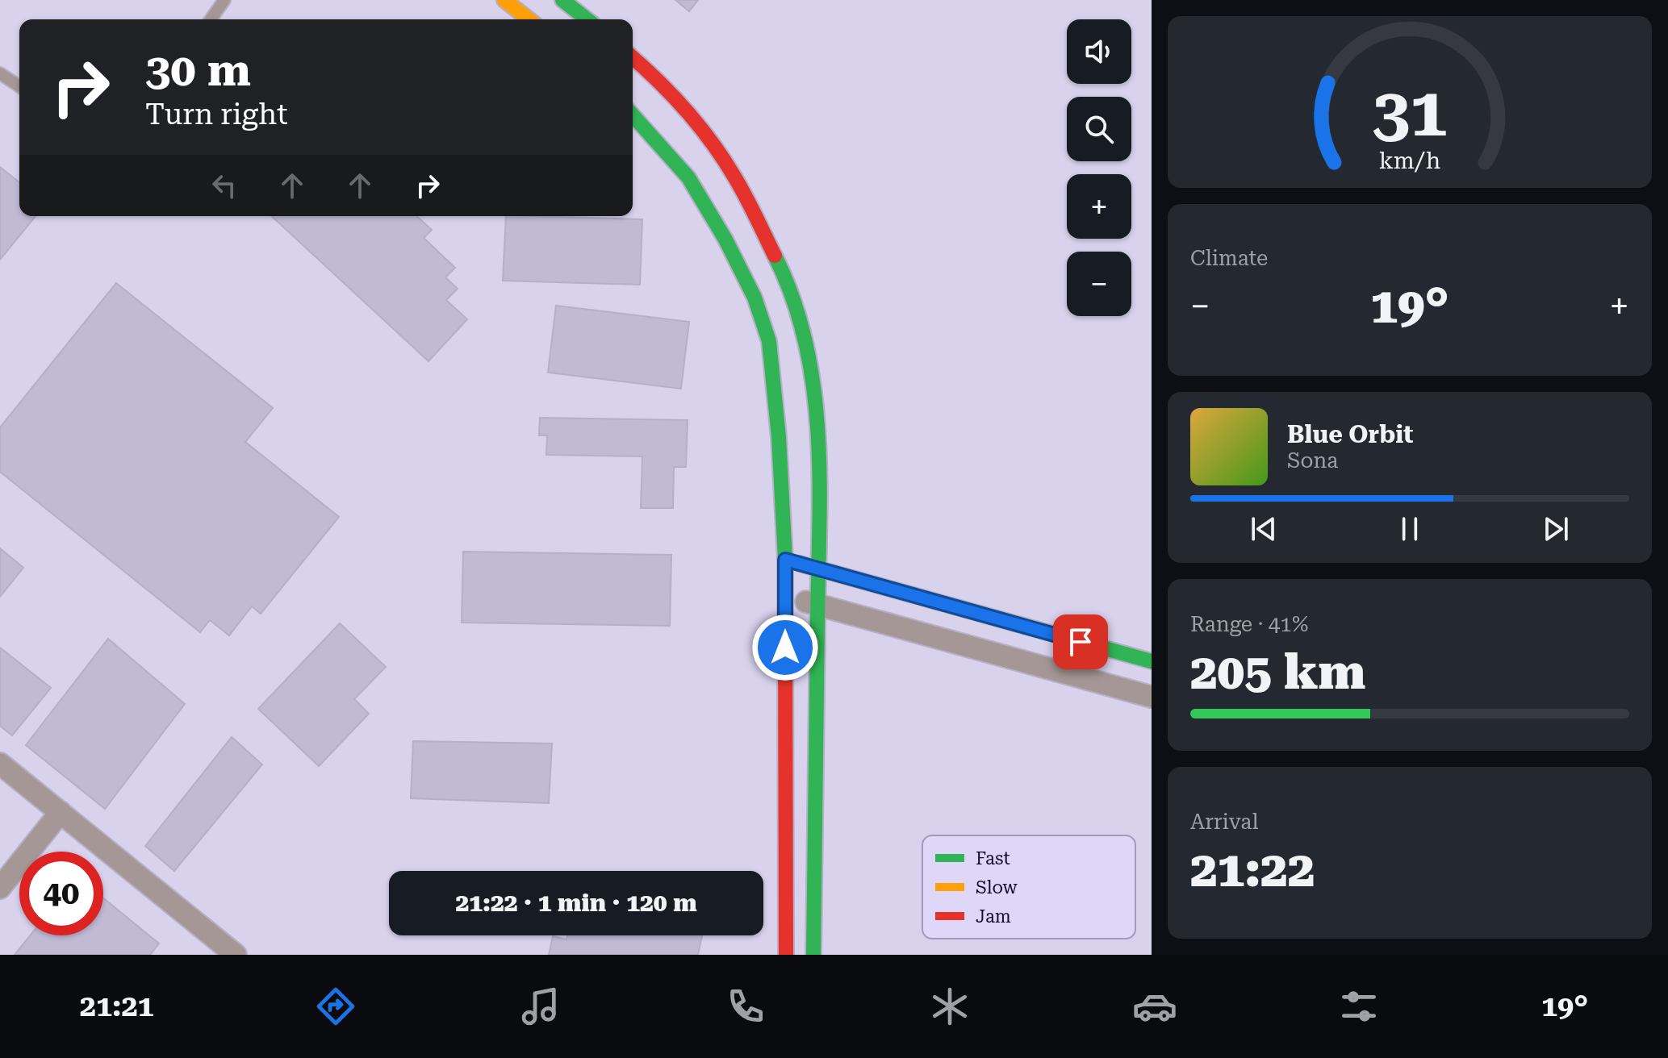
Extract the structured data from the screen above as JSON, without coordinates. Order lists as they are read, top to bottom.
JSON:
{
  "legend": ["Fast", "Slow", "Jam"],
  "page": {
    "map_buttons": ["+", "−"],
    "turn": ["30 m", "Turn right"],
    "tile": [
      "Climate",
      ["Range · 41%", "205 km"],
      ["Arrival", "21:22"]
    ],
    "heat": ["−", "19°", "+"],
    "song": ["Blue Orbit", "Sona"],
    "limit": "40",
    "trip": "21:22 · 1 min · 120 m",
    "tabs": ["21:21", "19°"],
    "gauge": ["31", "km/h"]
  }
}
